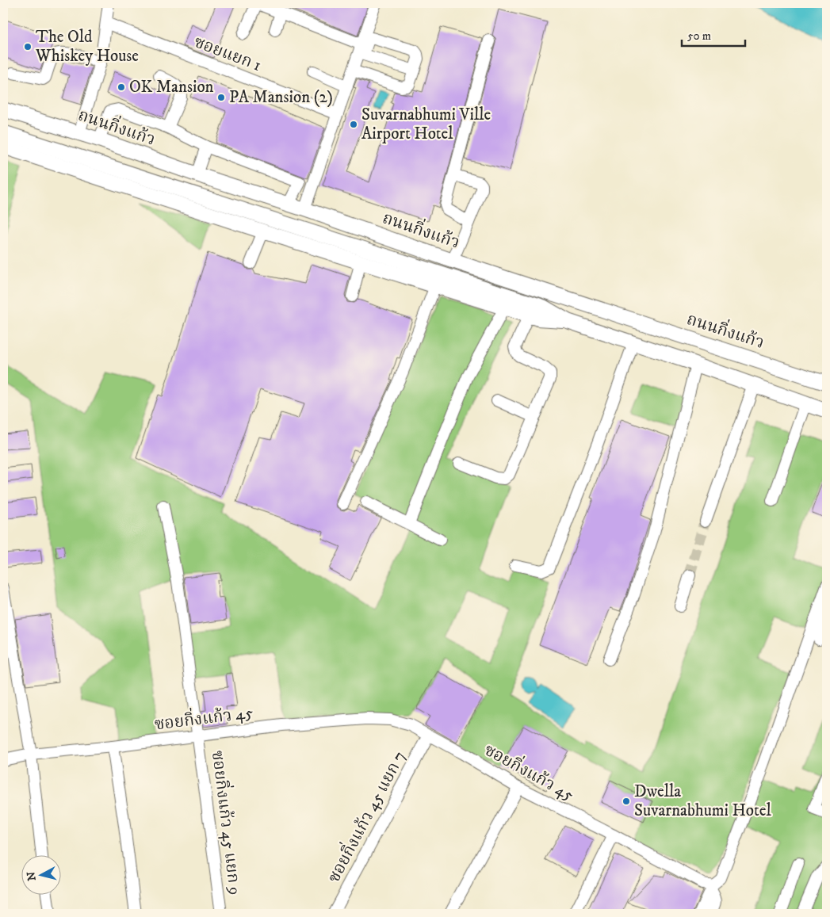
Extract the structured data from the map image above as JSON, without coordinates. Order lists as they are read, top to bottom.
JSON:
{
  "streets": {
    "main road": ["ถนนกิ่งแก้ว"],
    "street": [
      "ซอยแยก 1",
      "ซอยกิ่งแก้ว 45",
      "ซอยกิ่งแก้ว 45 แยก 7",
      "ซอยกิ่งแก้ว 45 แยก 9"
    ]
  },
  "crossings": [
    ["ซอยกิ่งแก้ว 45", "ซอยกิ่งแก้ว 45 แยก 7"],
    ["ซอยกิ่งแก้ว 45", "ซอยกิ่งแก้ว 45 แยก 9"]
  ],
  "places": [
    "The Old Whiskey House",
    "OK Mansion",
    "PA Mansion (2)",
    "Suvarnabhumi Ville Airport Hotel",
    "Dwella Suvarnabhumi Hotel"
  ],
  "scale_bar": "50 m",
  "north": "left"
}
